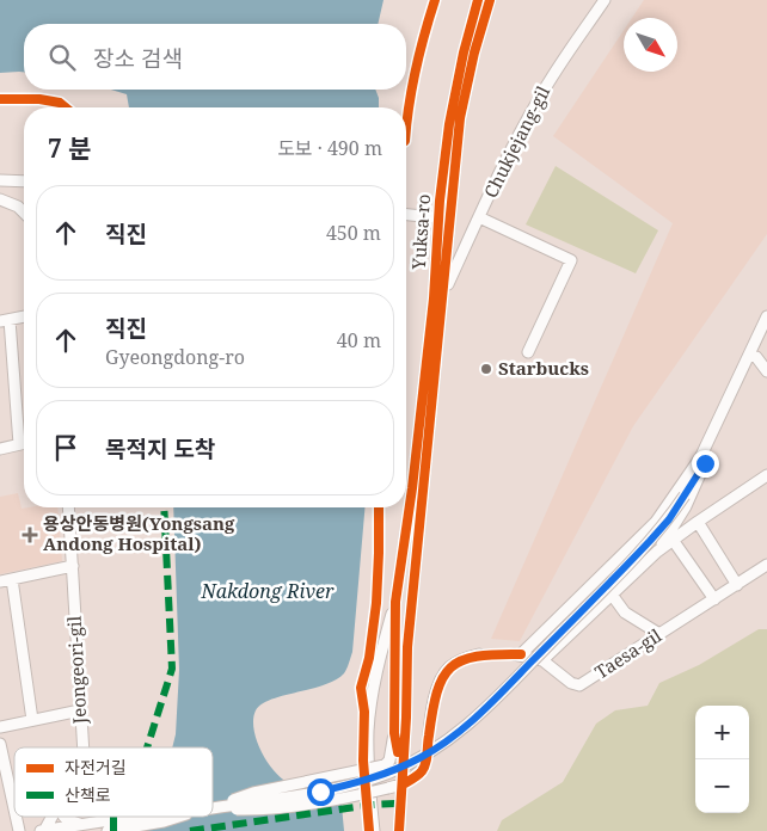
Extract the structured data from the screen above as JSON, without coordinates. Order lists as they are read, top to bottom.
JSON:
{
  "streets": {
    "street": [
      "Chukjejang-gil",
      "Yuksa-ro",
      "Taesa-gil",
      "Jeongeori-gil"
    ]
  },
  "crossings": [
    ["Chukjejang-gil", "Yuksa-ro"]
  ],
  "water": ["Nakdong River"],
  "places": {
    "other": ["Starbucks"],
    "health": ["용상안동병원(Yongsang Andong Hospital)"]
  },
  "legend": ["자전거길", "산책로"],
  "north": "bottom right",
  "page": {
    "search": "장소 검색",
    "heading": ["7 분", "도보 · 490 m"],
    "list": [
      ["직진", "450 m"],
      ["직진", "Gyeongdong-ro", "40 m"],
      "목적지 도착"
    ],
    "map_buttons": ["+", "−"]
  }
}
